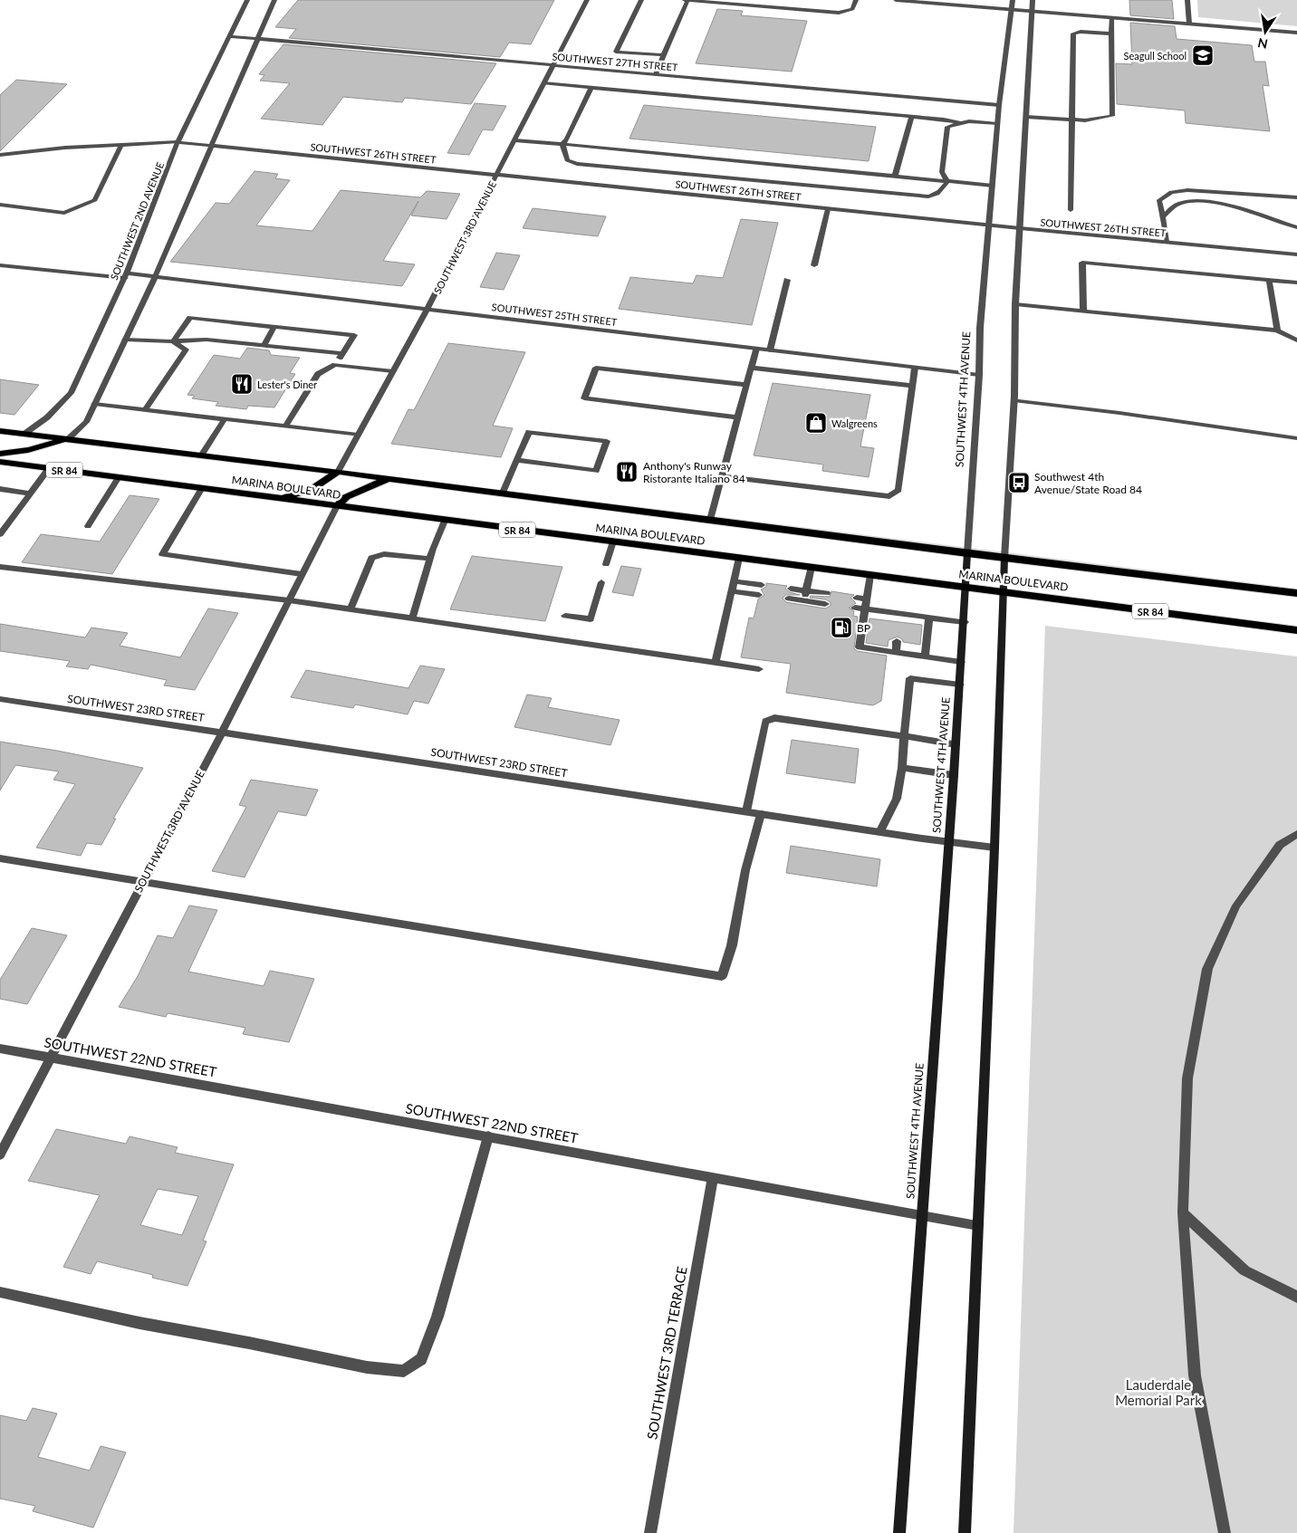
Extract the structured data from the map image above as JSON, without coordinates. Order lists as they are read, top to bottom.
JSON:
{
  "streets": {
    "main road": ["SOUTHWEST 4TH AVENUE", "SR 84", "MARINA BOULEVARD"],
    "street": [
      "SOUTHWEST 27TH STREET",
      "SOUTHWEST 26TH STREET",
      "SOUTHWEST 2ND AVENUE",
      "SOUTHWEST 3RD AVENUE",
      "SOUTHWEST 25TH STREET",
      "SOUTHWEST 23RD STREET",
      "SOUTHWEST 22ND STREET",
      "SOUTHWEST 3RD TERRACE"
    ]
  },
  "crossings": [
    ["SOUTHWEST 27TH STREET", "SOUTHWEST 2ND AVENUE"],
    ["SOUTHWEST 27TH STREET", "SOUTHWEST 3RD AVENUE"],
    ["SOUTHWEST 27TH STREET", "SOUTHWEST 4TH AVENUE"],
    ["SOUTHWEST 26TH STREET", "SOUTHWEST 2ND AVENUE"],
    ["SOUTHWEST 26TH STREET", "SOUTHWEST 3RD AVENUE"],
    ["SOUTHWEST 26TH STREET", "SOUTHWEST 4TH AVENUE"],
    ["SOUTHWEST 2ND AVENUE", "SOUTHWEST 25TH STREET"],
    ["SOUTHWEST 2ND AVENUE", "MARINA BOULEVARD"],
    ["SOUTHWEST 3RD AVENUE", "SOUTHWEST 25TH STREET"],
    ["SOUTHWEST 3RD AVENUE", "MARINA BOULEVARD"],
    ["SOUTHWEST 3RD AVENUE", "SOUTHWEST 23RD STREET"],
    ["SOUTHWEST 3RD AVENUE", "SOUTHWEST 22ND STREET"],
    ["SOUTHWEST 25TH STREET", "SOUTHWEST 4TH AVENUE"],
    ["SOUTHWEST 4TH AVENUE", "MARINA BOULEVARD"],
    ["SOUTHWEST 4TH AVENUE", "SOUTHWEST 23RD STREET"],
    ["SOUTHWEST 4TH AVENUE", "SOUTHWEST 22ND STREET"],
    ["SOUTHWEST 22ND STREET", "SOUTHWEST 3RD TERRACE"]
  ],
  "parks": ["Lauderdale Memorial Park"],
  "places": {
    "school or university": ["Seagull School"],
    "restaurant": ["Lester's Diner", "Anthony's Runway Ristorante Italiano 84"],
    "shop": ["Walgreens"],
    "bus stop": ["Southwest 4th Avenue/State Road 84"],
    "fuel station": ["BP"]
  },
  "north": "bottom"
}
